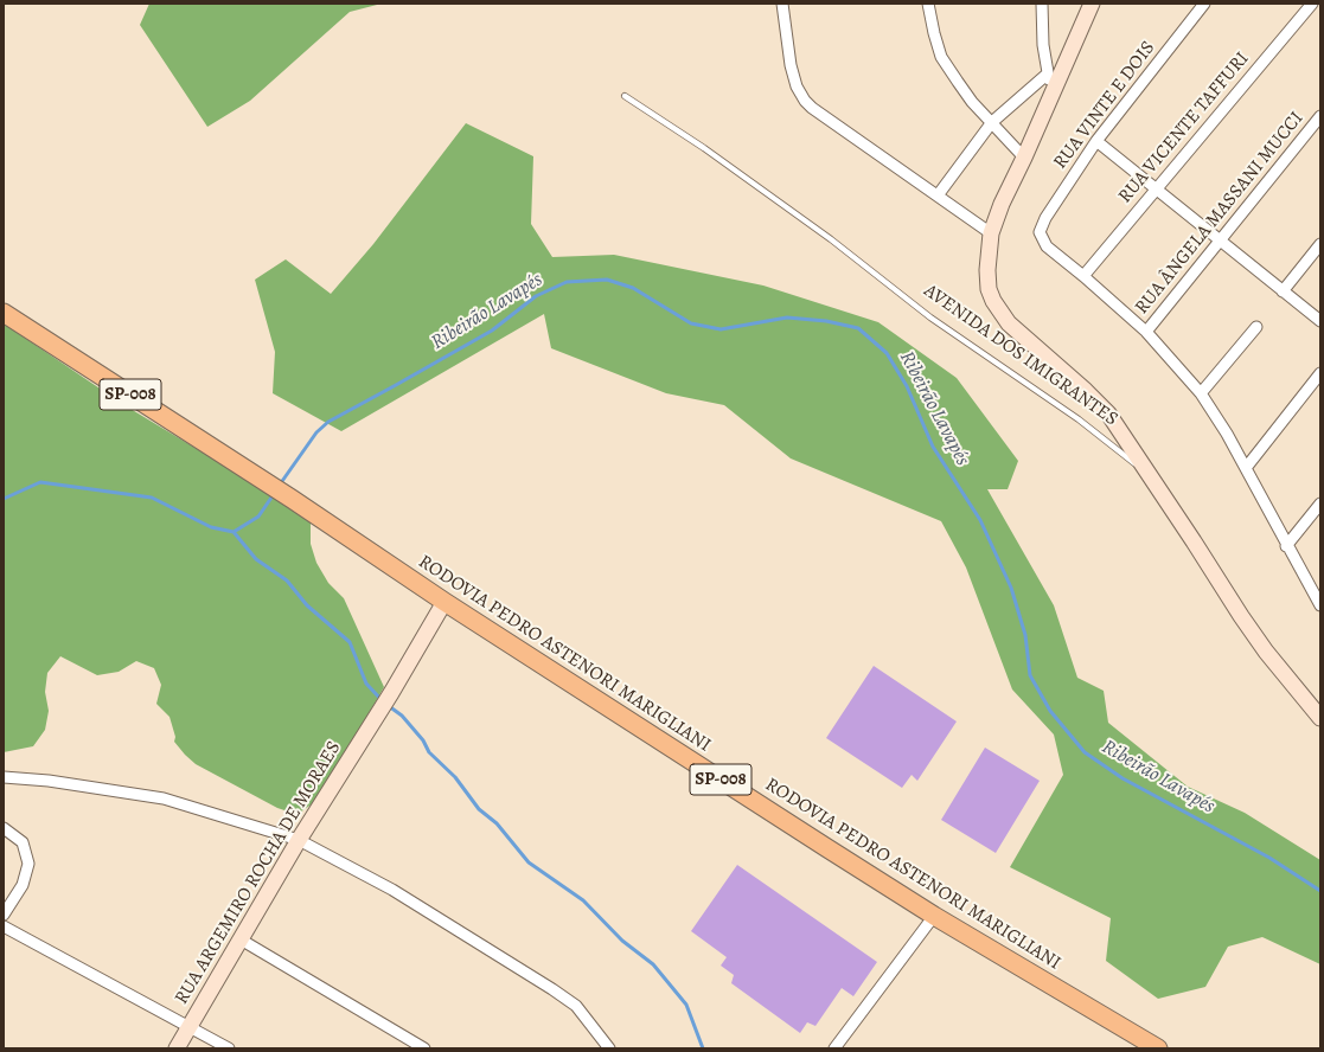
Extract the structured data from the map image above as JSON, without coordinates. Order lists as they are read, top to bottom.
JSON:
{
  "streets": {
    "main road": ["SP-008", "RODOVIA PEDRO ASTENORI MARIGLIANI"],
    "street": [
      "RUA VINTE E DOIS",
      "RUA VICENTE TAFFURI",
      "RUA ÂNGELA MASSANI MUCCI",
      "AVENIDA DOS IMIGRANTES",
      "RUA ARGEMIRO ROCHA DE MORAES"
    ]
  },
  "crossings": [
    ["RUA VINTE E DOIS", "RUA VICENTE TAFFURI"],
    ["RODOVIA PEDRO ASTENORI MARIGLIANI", "RUA ARGEMIRO ROCHA DE MORAES"]
  ],
  "water": ["Ribeirão Lavapés"]
}
